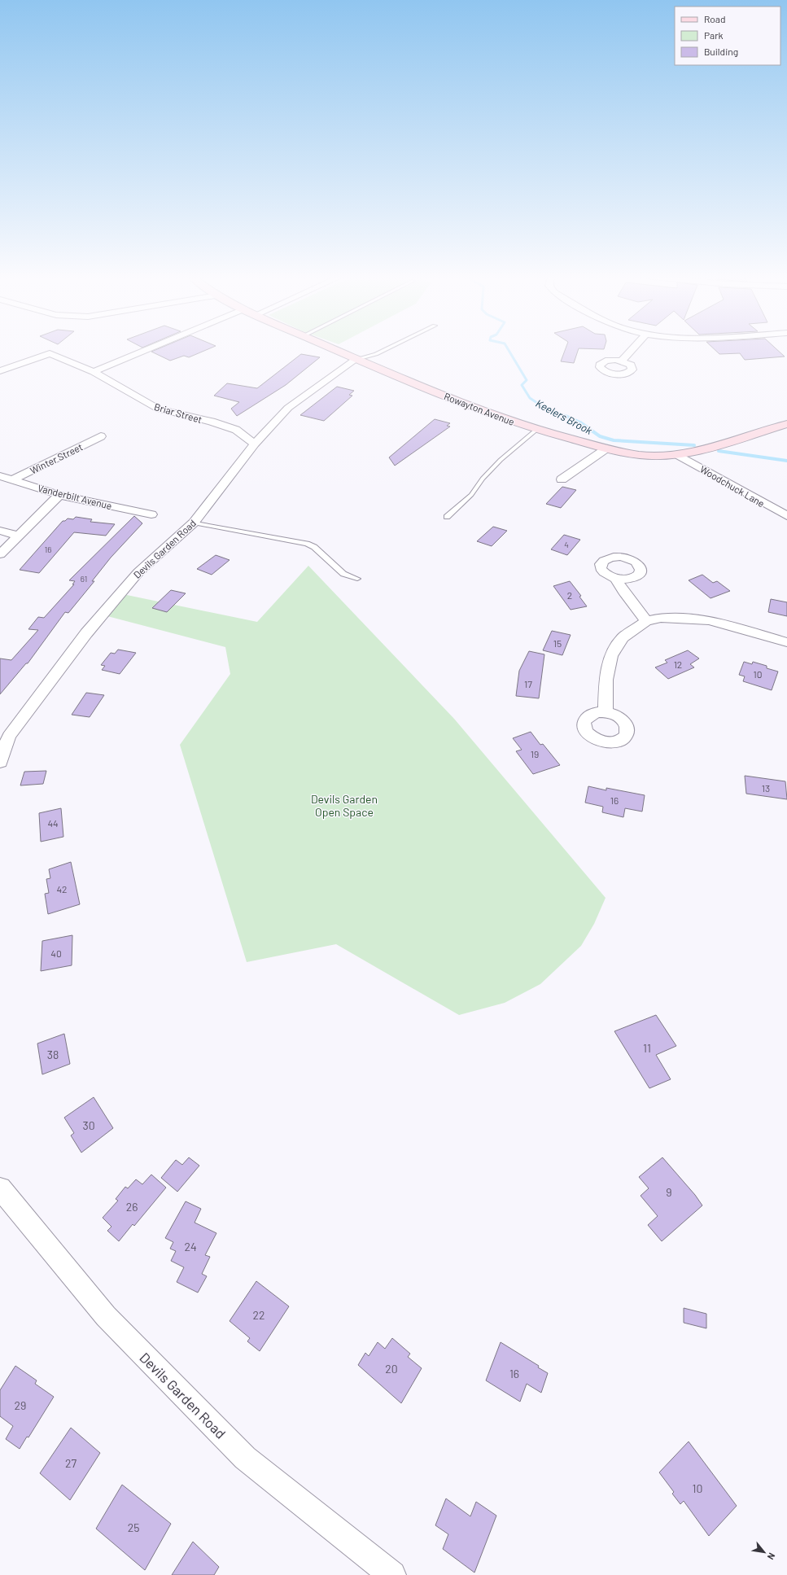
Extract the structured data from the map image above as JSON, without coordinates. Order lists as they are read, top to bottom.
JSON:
{
  "streets": {
    "street": [
      "Rowayton Avenue",
      "Briar Street",
      "Winter Street",
      "Woodchuck Lane",
      "Vanderbilt Avenue",
      "Devils Garden Road"
    ]
  },
  "crossings": [
    ["Rowayton Avenue", "Woodchuck Lane"],
    ["Rowayton Avenue", "Devils Garden Road"],
    ["Briar Street", "Devils Garden Road"],
    ["Winter Street", "Vanderbilt Avenue"]
  ],
  "water": ["Keelers Brook"],
  "parks": ["Devils Garden Open Space"],
  "house_numbers": [
    "4",
    "16",
    "61",
    "2",
    "15",
    "12",
    "10",
    "17",
    "19",
    "13",
    "16",
    "44",
    "42",
    "40",
    "11",
    "38",
    "30",
    "9",
    "26",
    "24",
    "22",
    "20",
    "16",
    "29",
    "27",
    "10",
    "25"
  ],
  "legend": ["Road", "Park", "Building"],
  "north": "bottom right"
}
